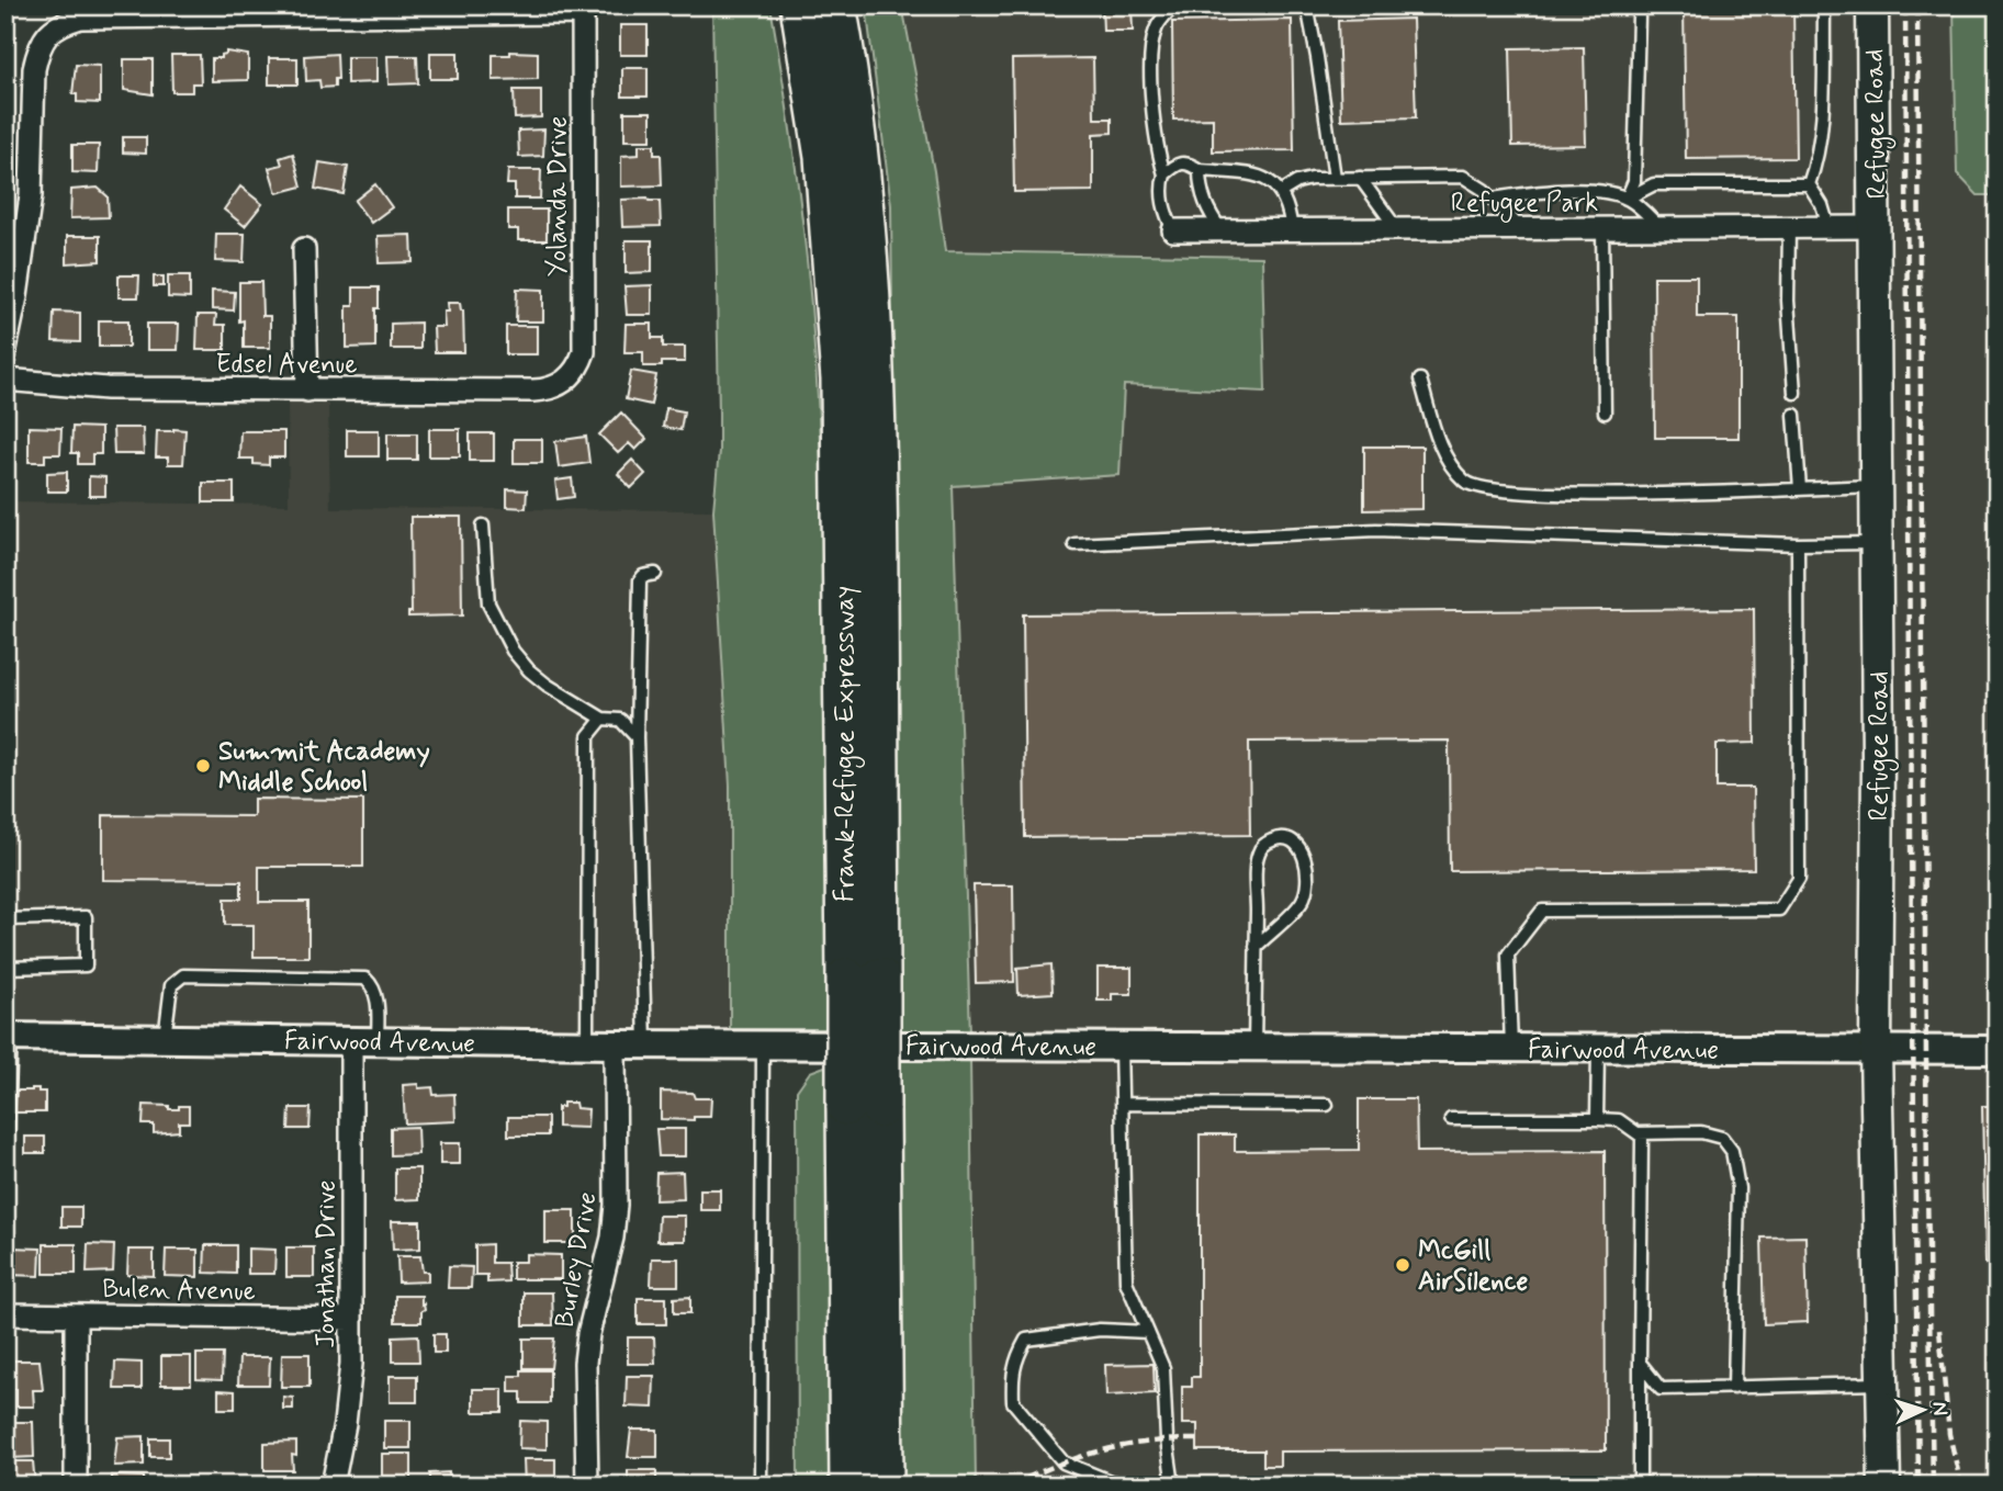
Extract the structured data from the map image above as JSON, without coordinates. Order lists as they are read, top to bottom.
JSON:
{
  "streets": {
    "highway": ["Frank-Refugee Expressway"],
    "main road": ["Refugee Road"],
    "street": [
      "Yolanda Drive",
      "Refugee Park",
      "Edsel Avenue",
      "Fairwood Avenue",
      "Burley Drive",
      "Jonathan Drive",
      "Bulen Avenue"
    ]
  },
  "crossings": [
    ["Refugee Road", "Refugee Park"],
    ["Refugee Road", "Fairwood Avenue"],
    ["Yolanda Drive", "Edsel Avenue"],
    ["Fairwood Avenue", "Burley Drive"],
    ["Fairwood Avenue", "Jonathan Drive"],
    ["Jonathan Drive", "Bulen Avenue"]
  ],
  "places": ["Summit Academy Middle School", "McGill AirSilence"],
  "north": "right"
}
